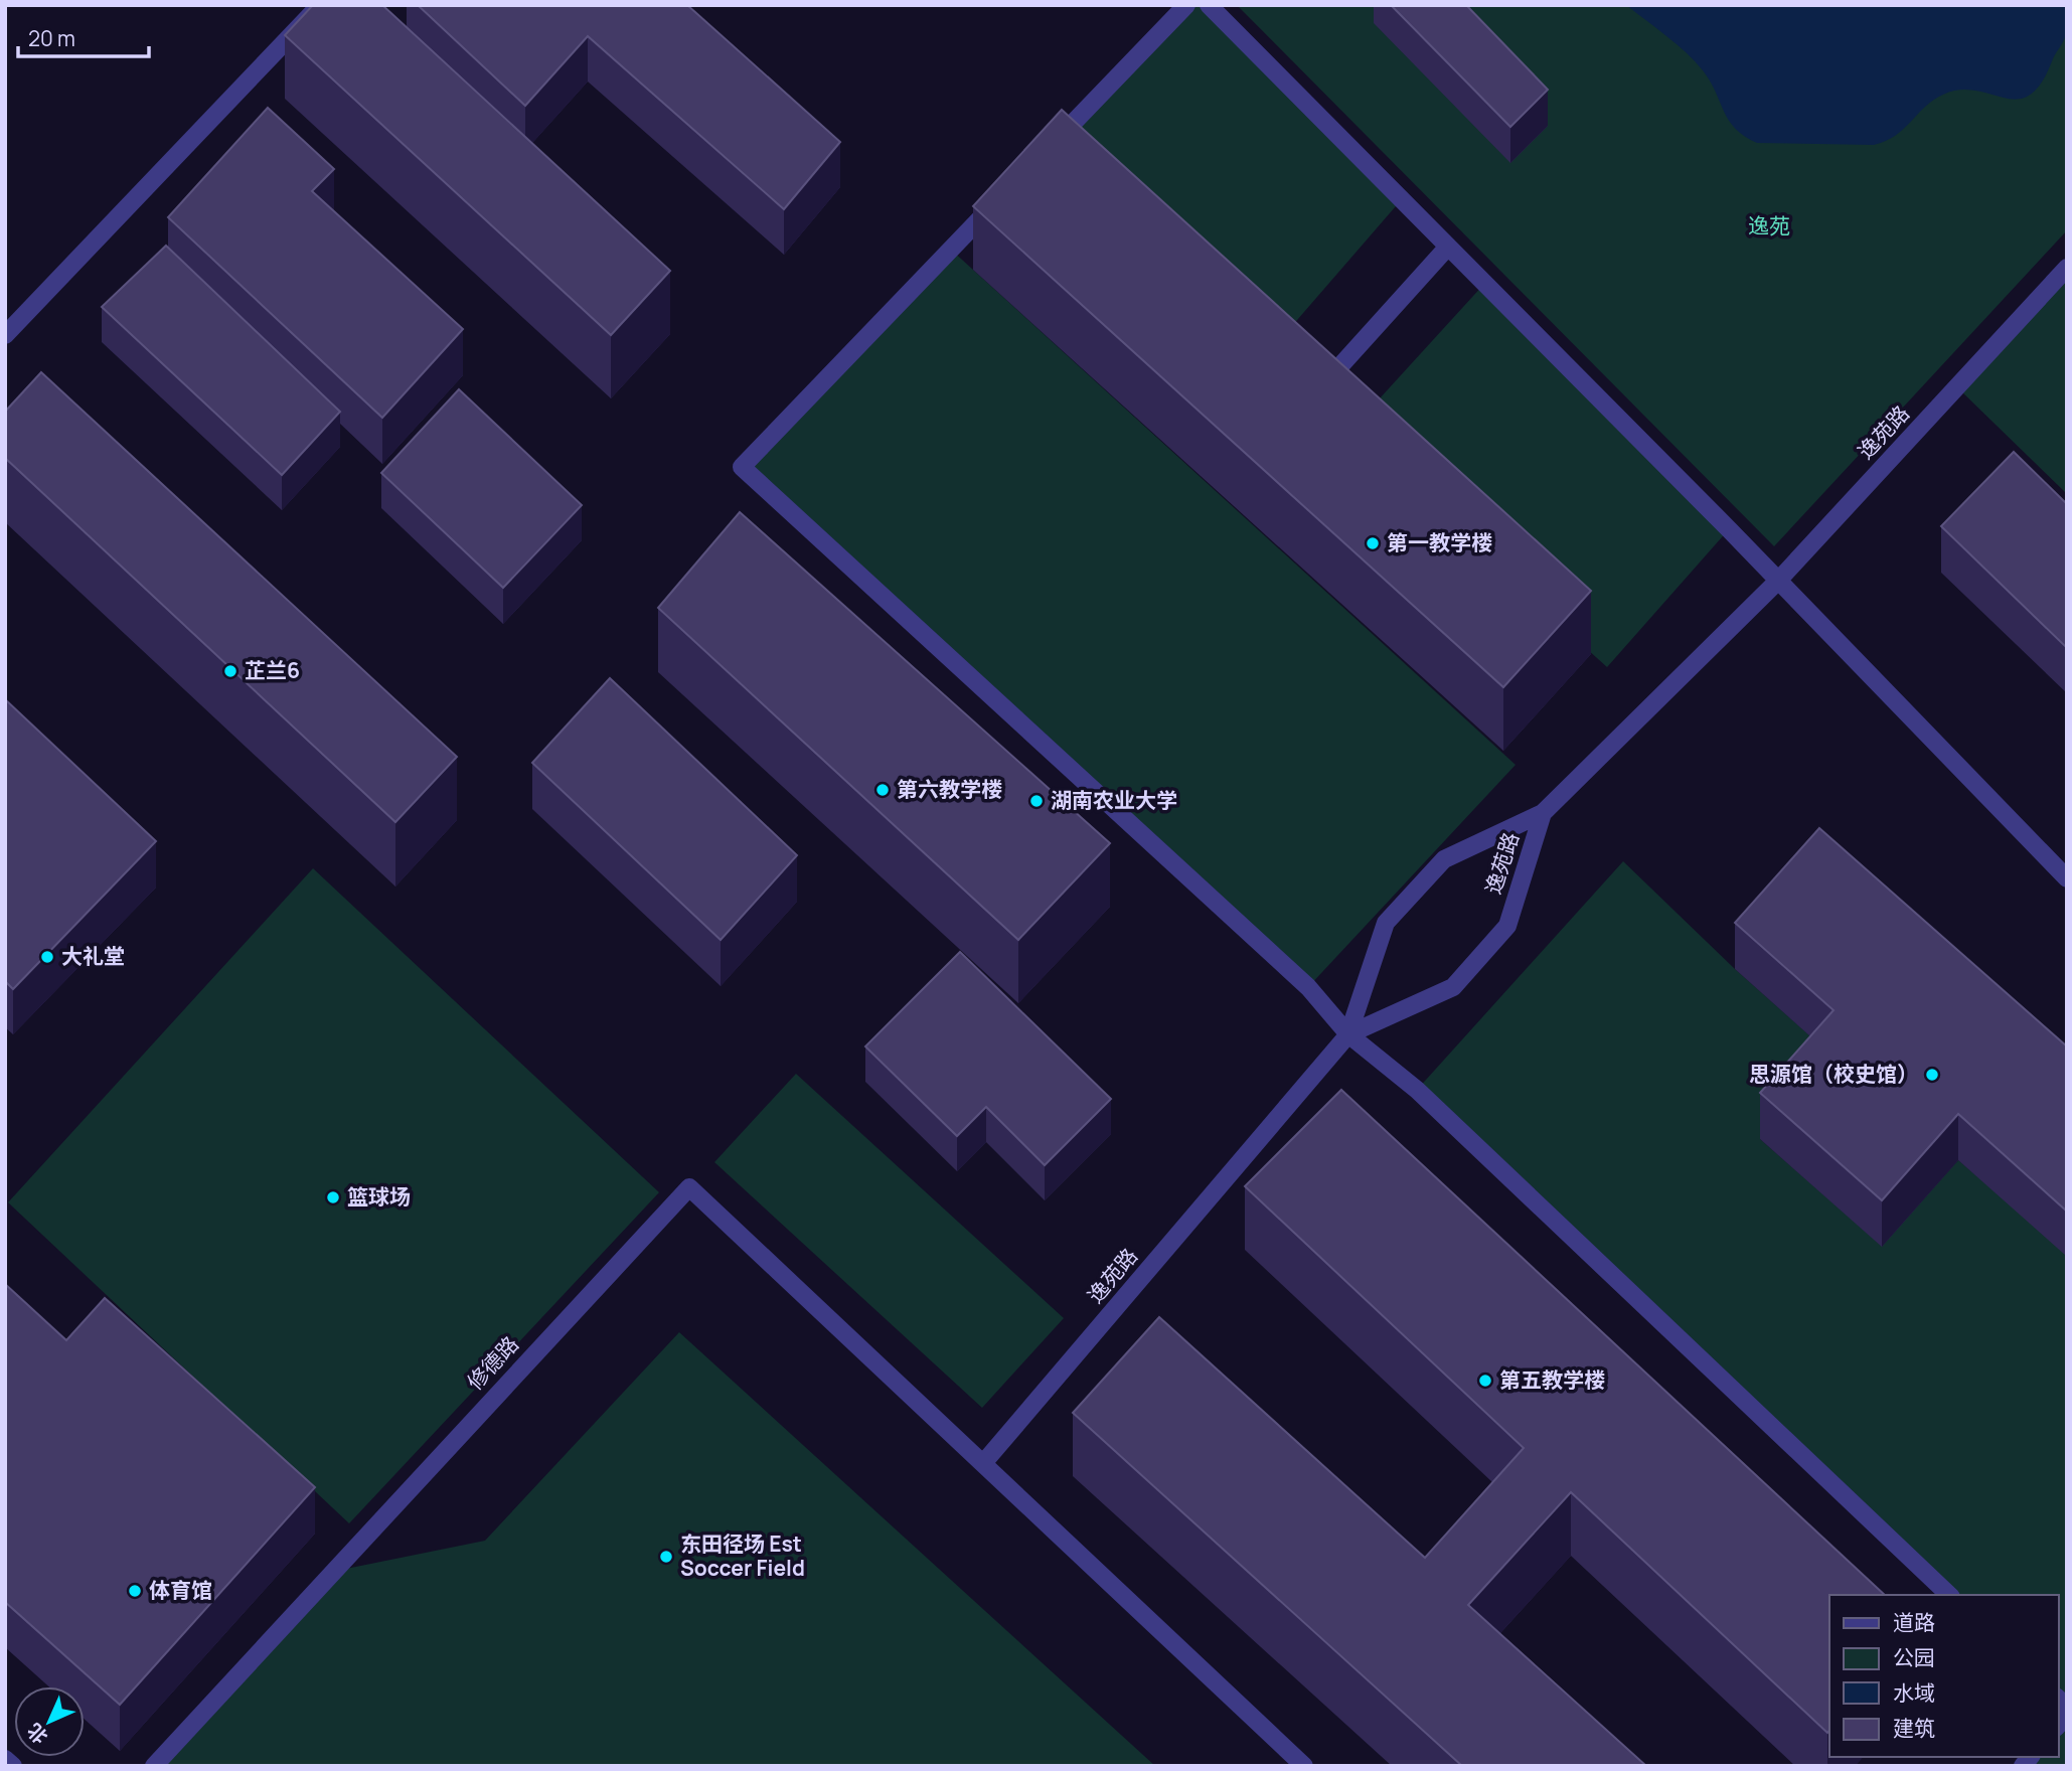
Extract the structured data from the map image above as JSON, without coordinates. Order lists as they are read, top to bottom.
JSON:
{
  "streets": {
    "street": ["逸苑路", "修德路"]
  },
  "crossings": [
    ["逸苑路", "修德路"]
  ],
  "parks": ["逸苑"],
  "places": [
    "第一教学楼",
    "芷兰6",
    "第六教学楼",
    "湖南农业大学",
    "大礼堂",
    "思源馆（校史馆）",
    "篮球场",
    "第五教学楼",
    "东田径场 Est Soccer Field",
    "体育馆"
  ],
  "legend": [
    "道路",
    "公园",
    "水域",
    "建筑"
  ],
  "scale_bar": "20 m",
  "north": "bottom left"
}
